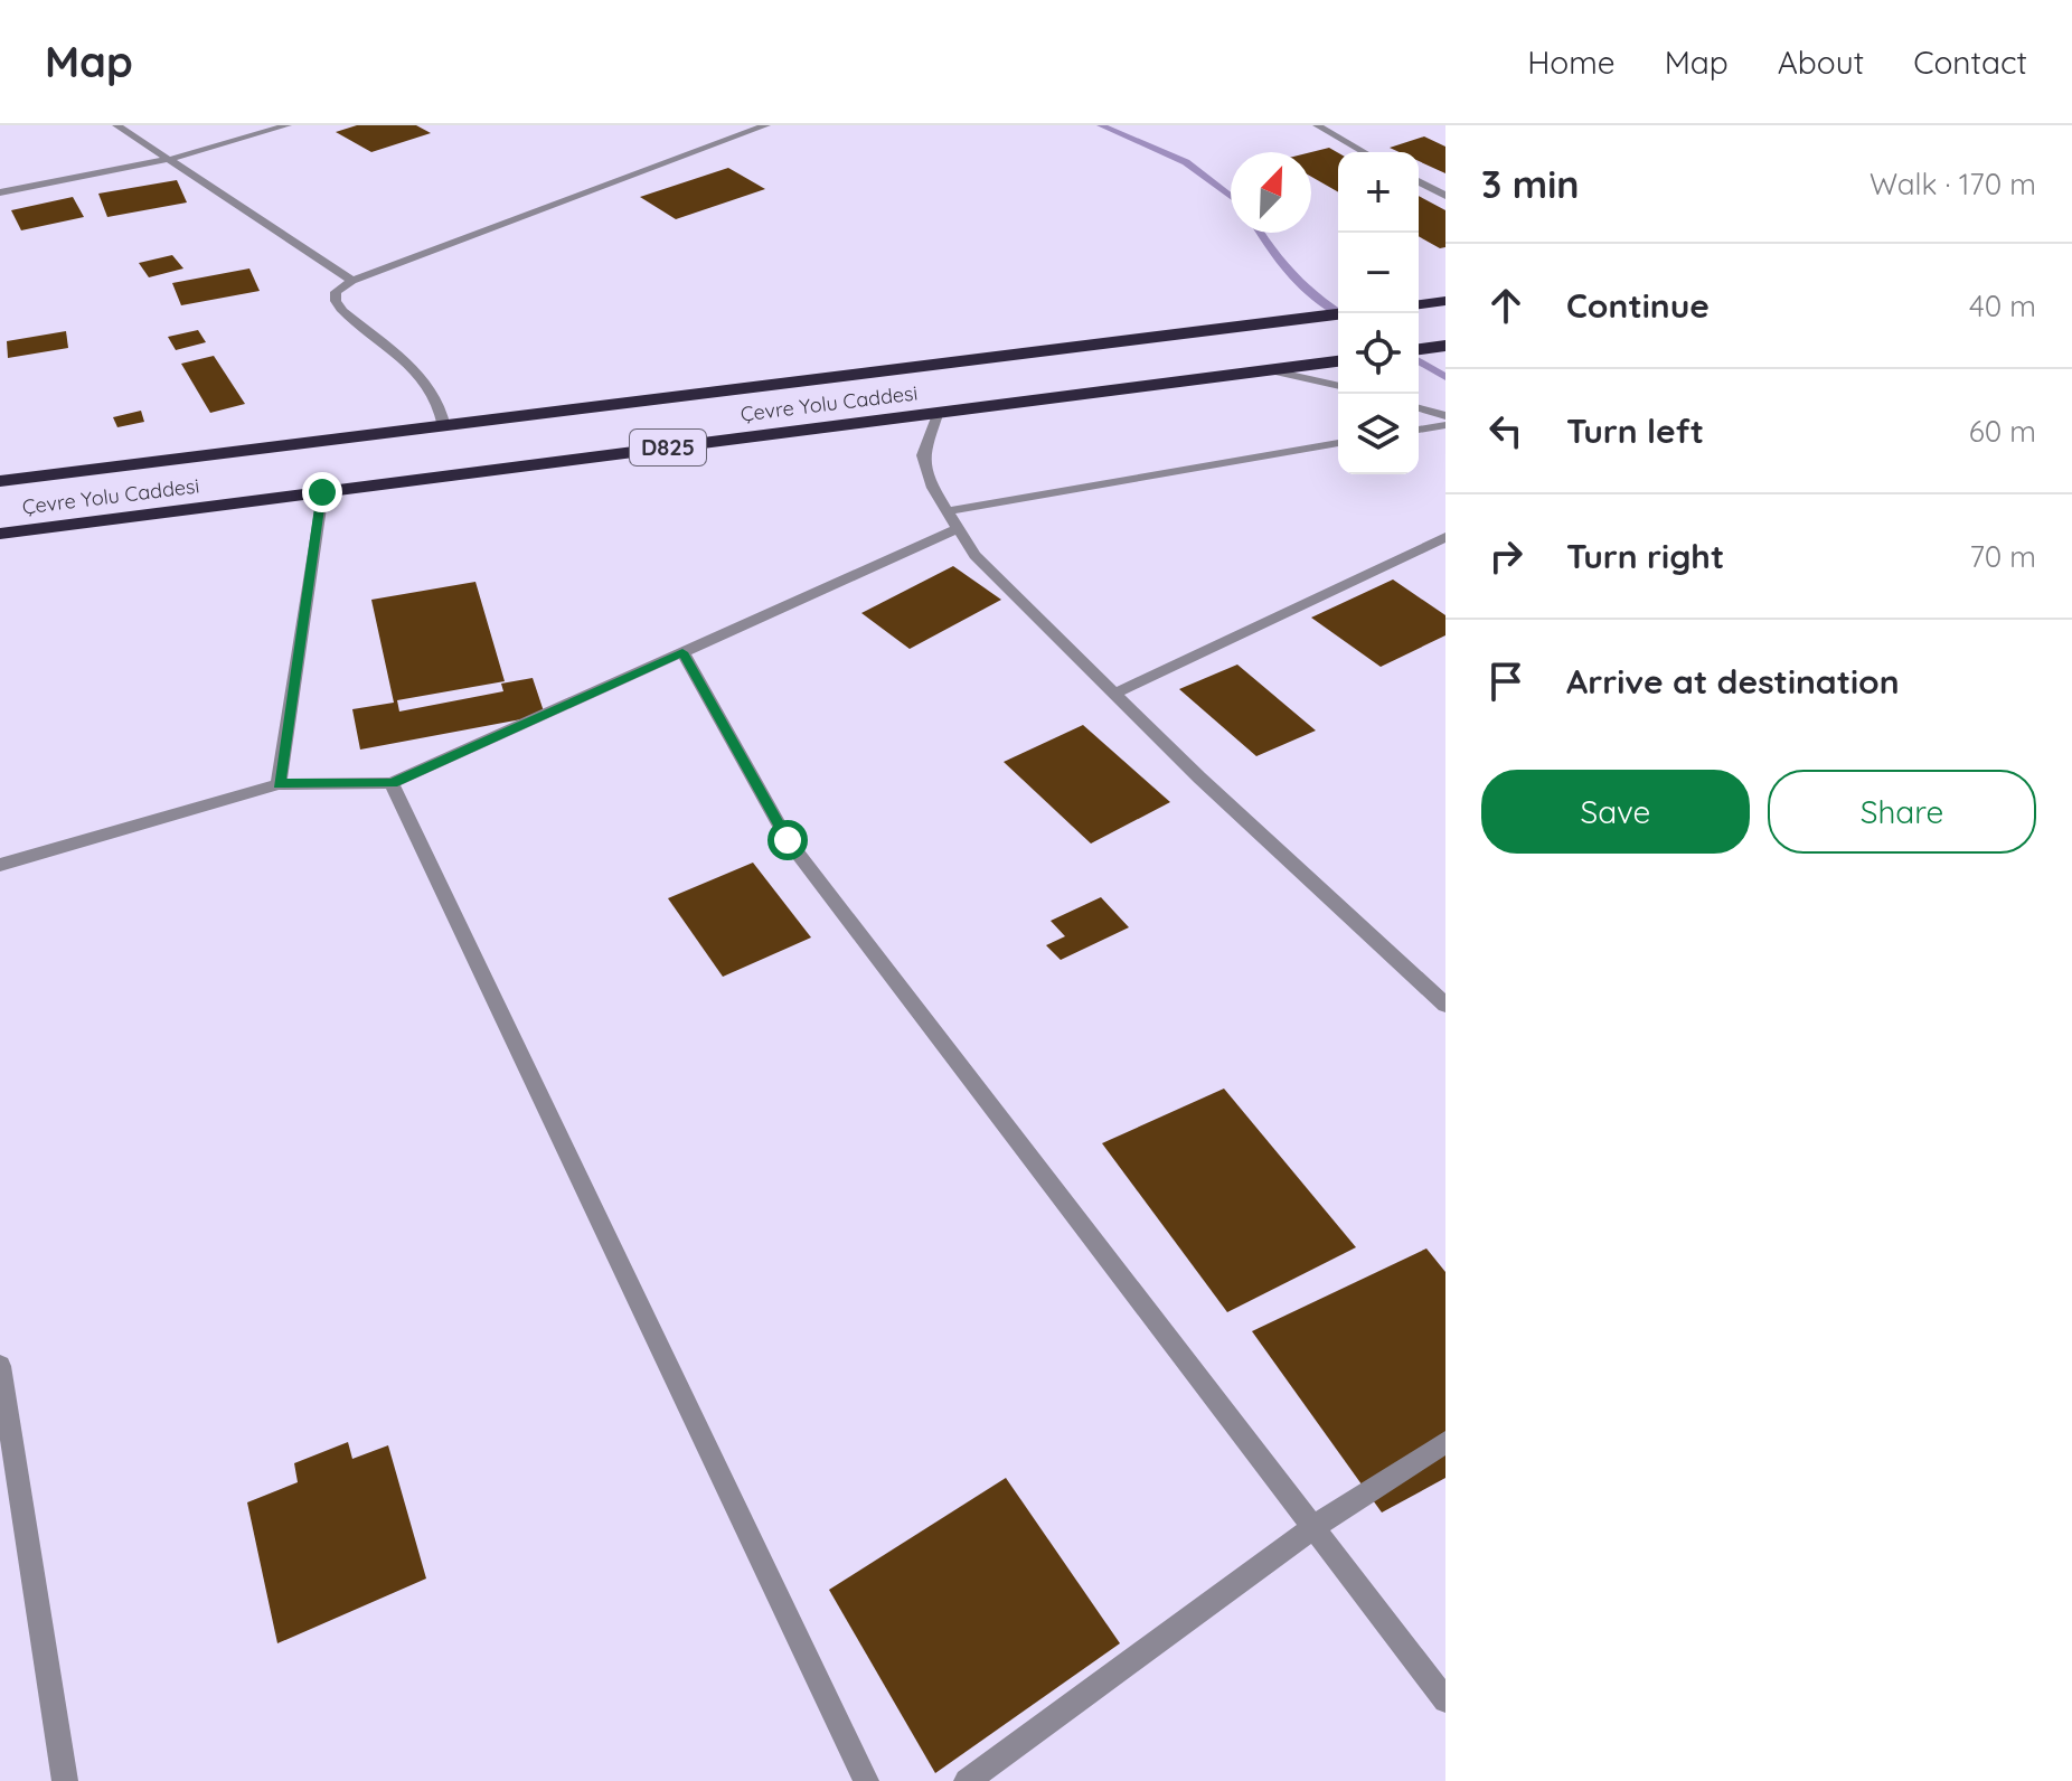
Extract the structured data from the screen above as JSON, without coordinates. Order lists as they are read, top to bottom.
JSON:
{
  "streets": {
    "highway": ["Çevre Yolu Caddesi", "D825"]
  },
  "north": "top right",
  "page": {
    "header": "Map",
    "nav": [
      "Home",
      "Map",
      "About",
      "Contact"
    ],
    "heading": ["3 min", "Walk · 170 m"],
    "map_buttons": ["+", "−"],
    "list": [
      ["Continue", "40 m"],
      ["Turn left", "60 m"],
      ["Turn right", "70 m"],
      "Arrive at destination"
    ],
    "buttons": ["Save", "Share"]
  }
}
